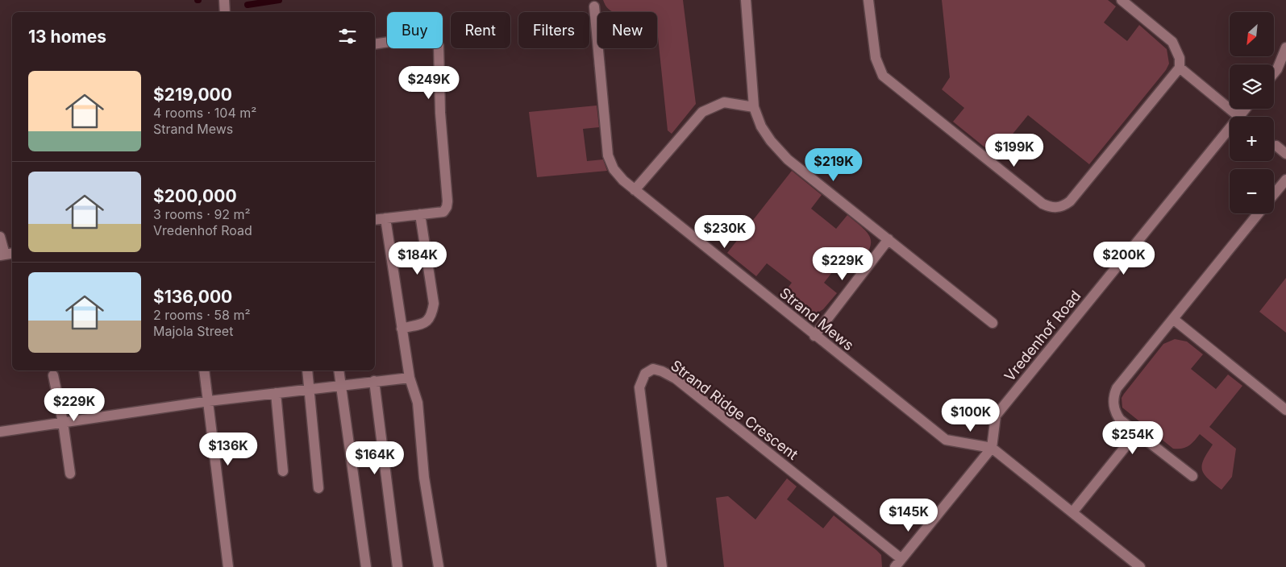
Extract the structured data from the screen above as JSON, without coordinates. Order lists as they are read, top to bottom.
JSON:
{
  "streets": {
    "street": ["Strand Mews", "Vredenhof Road", "Strand Ridge Crescent"]
  },
  "crossings": [
    ["Strand Mews", "Vredenhof Road"],
    ["Strand Mews", "Strand Ridge Crescent"],
    ["Vredenhof Road", "Strand Ridge Crescent"]
  ],
  "north": "bottom left",
  "page": {
    "map_buttons": ["+", "−"],
    "chip": [
      "Buy",
      "Rent",
      "Filters",
      "New"
    ],
    "heading": "13 homes",
    "list": [
      {
        "name": "$219,000",
        "note": "4 rooms · 104 m² · Strand Mews"
      },
      {
        "name": "$200,000",
        "note": "3 rooms · 92 m² · Vredenhof Road"
      },
      {
        "name": "$136,000",
        "note": "2 rooms · 58 m² · Majola Street"
      }
    ],
    "price": [
      "$249K",
      "$199K",
      "$219K",
      "$230K",
      "$184K",
      "$200K",
      "$229K",
      "$229K",
      "$100K",
      "$254K",
      "$136K",
      "$164K",
      "$145K"
    ]
  }
}
